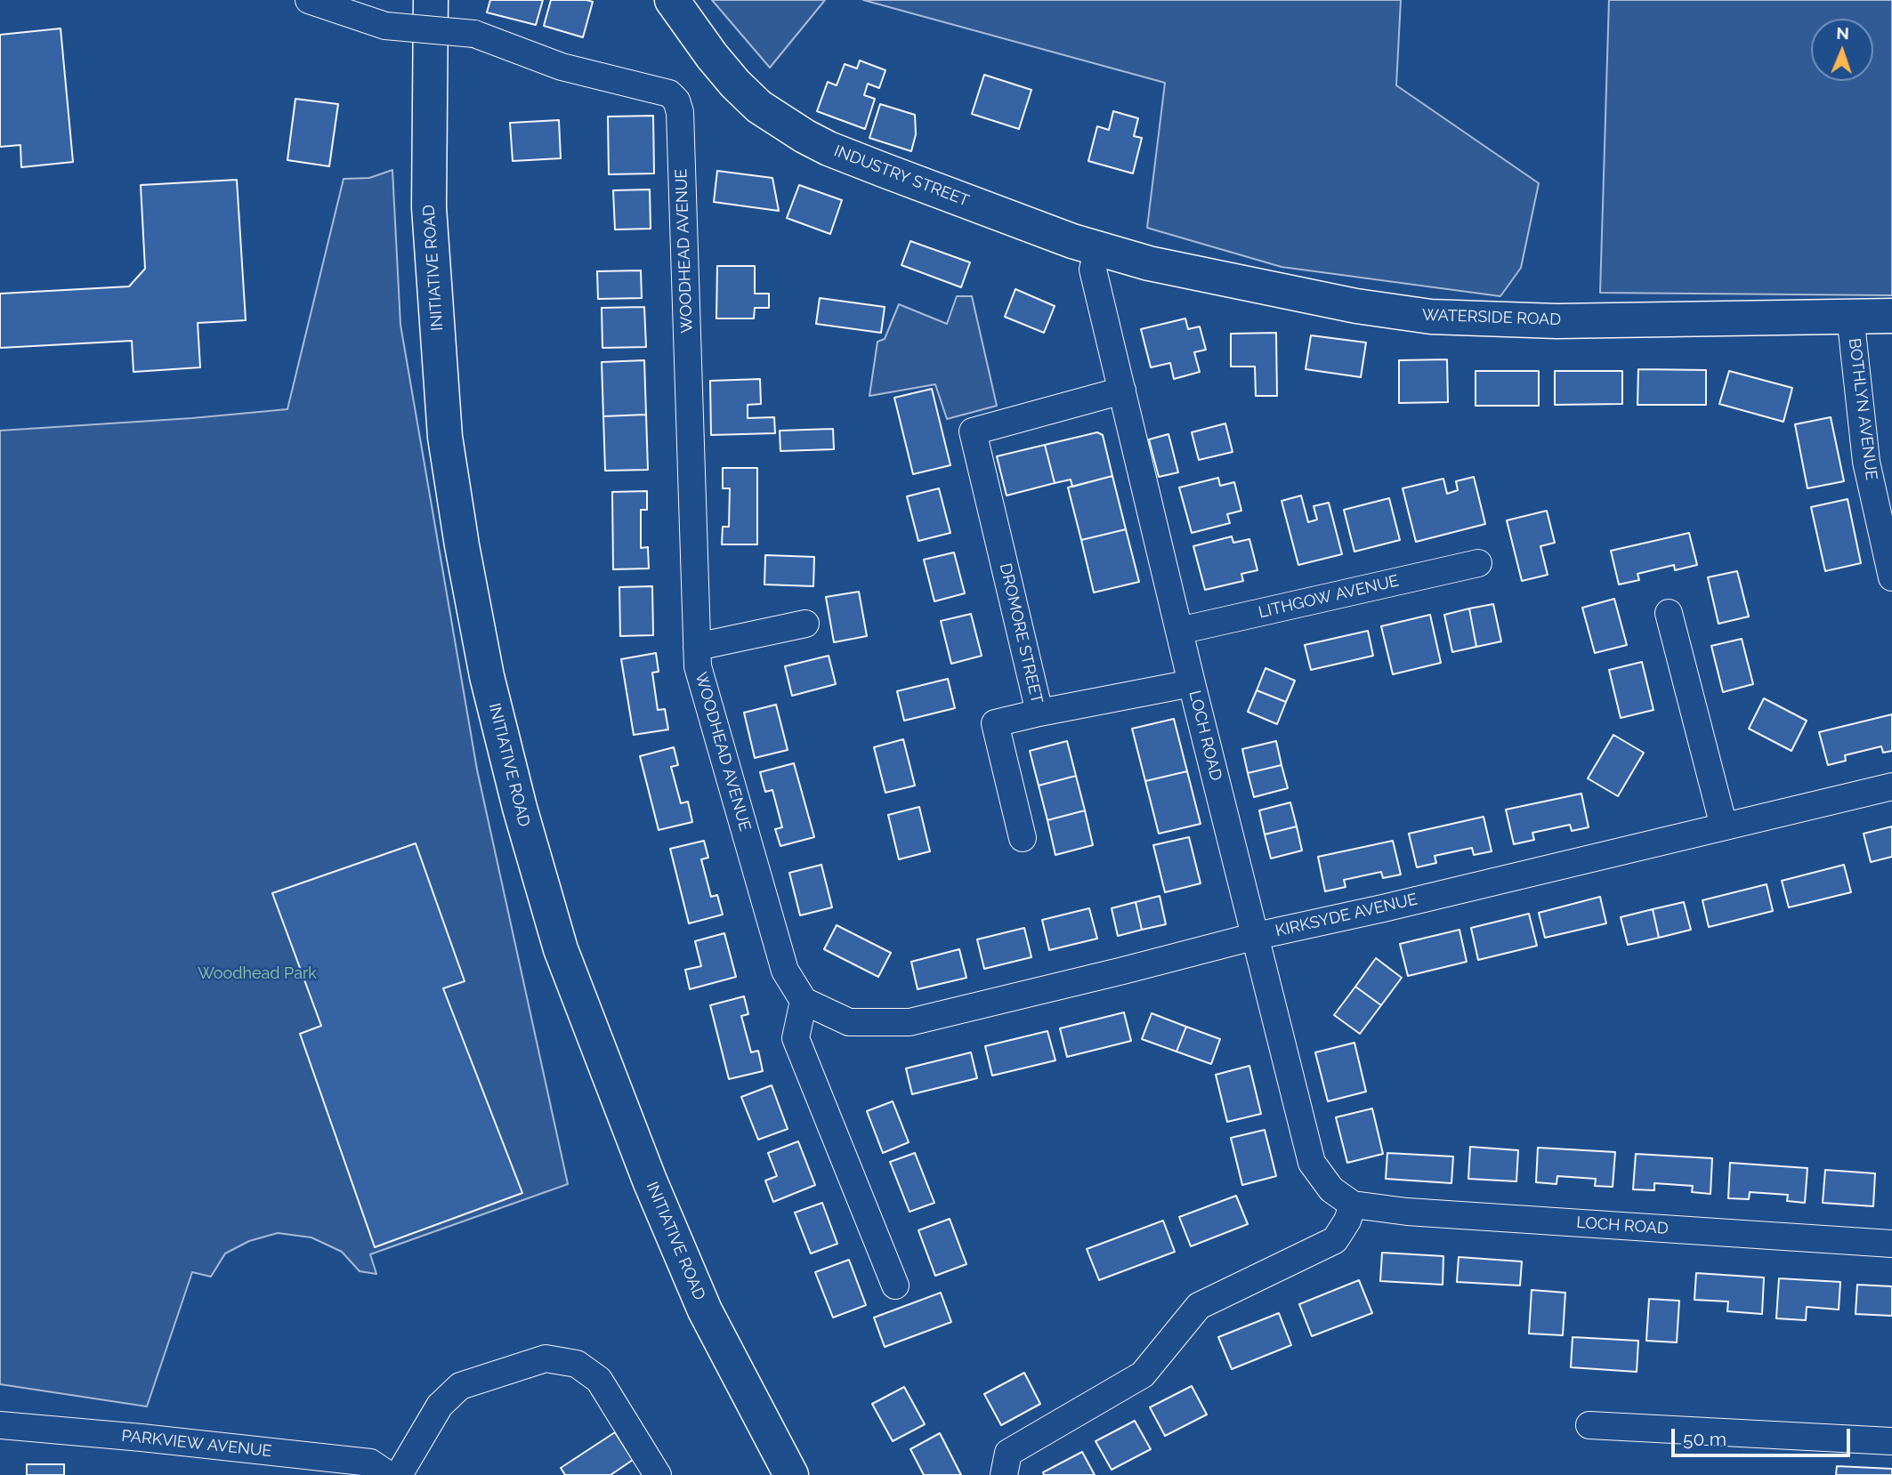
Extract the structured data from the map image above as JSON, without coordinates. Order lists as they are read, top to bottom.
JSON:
{
  "streets": {
    "main road": ["INDUSTRY STREET", "INITIATIVE ROAD", "WATERSIDE ROAD"],
    "street": [
      "WOODHEAD AVENUE",
      "BOTHLYN AVENUE",
      "LITHGOW AVENUE",
      "DROMORE STREET",
      "LOCH ROAD",
      "KIRKSYDE AVENUE",
      "PARKVIEW AVENUE"
    ]
  },
  "crossings": [
    ["INDUSTRY STREET", "WATERSIDE ROAD"],
    ["INDUSTRY STREET", "LOCH ROAD"],
    ["WOODHEAD AVENUE", "KIRKSYDE AVENUE"],
    ["WATERSIDE ROAD", "BOTHLYN AVENUE"],
    ["WATERSIDE ROAD", "LOCH ROAD"],
    ["LITHGOW AVENUE", "LOCH ROAD"],
    ["DROMORE STREET", "LOCH ROAD"],
    ["LOCH ROAD", "KIRKSYDE AVENUE"]
  ],
  "parks": ["Woodhead Park"],
  "scale_bar": "50 m",
  "north": "top"
}
